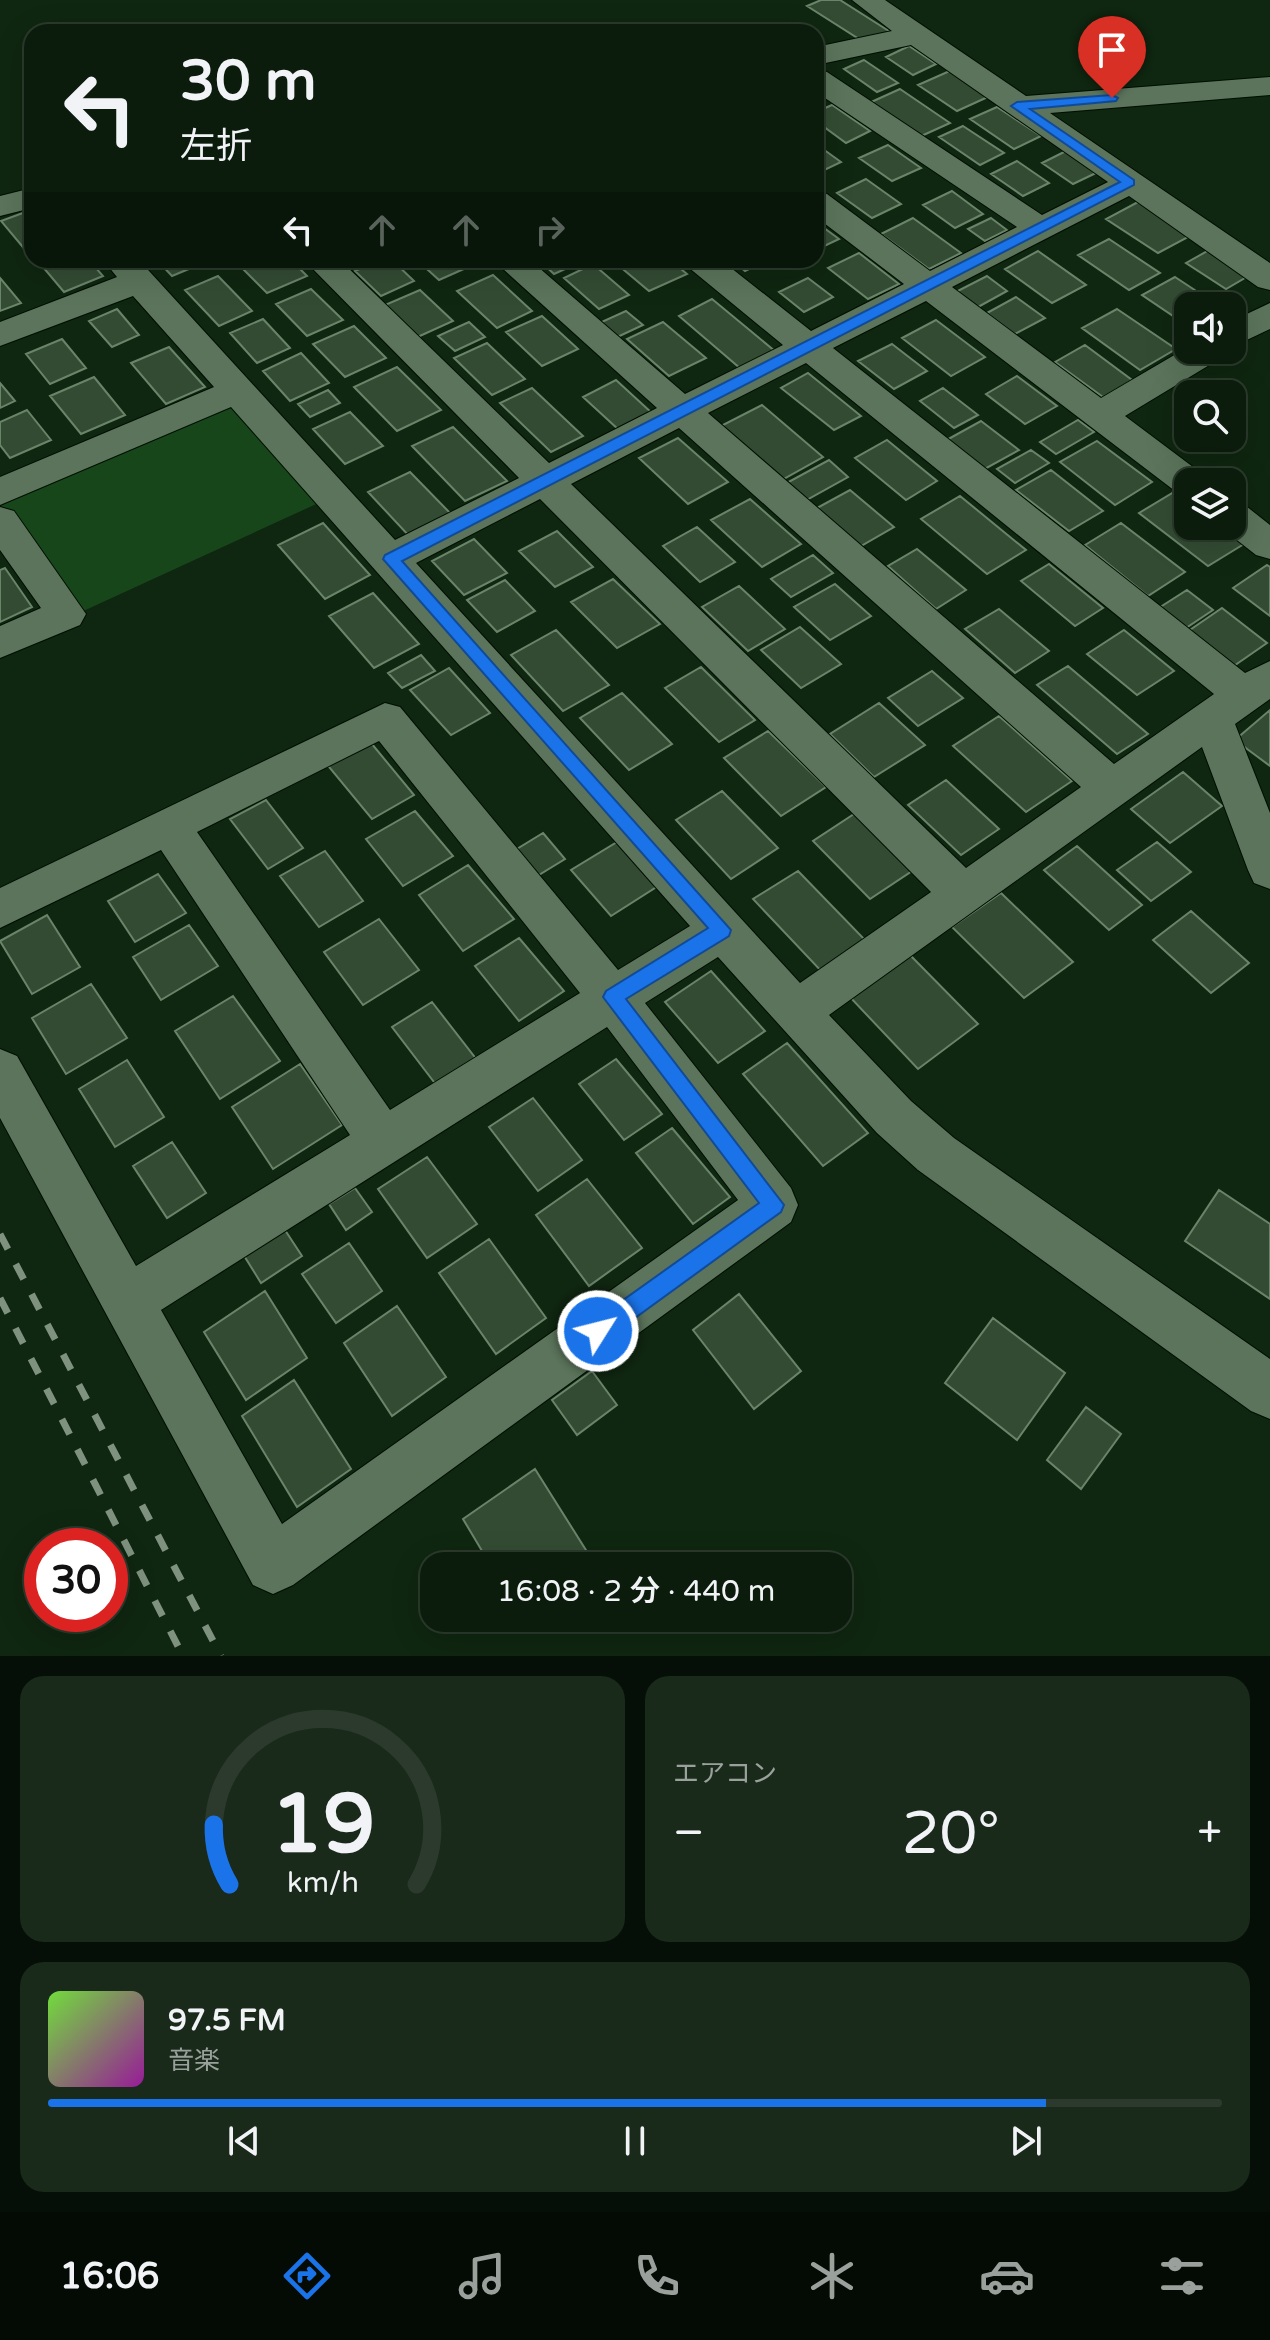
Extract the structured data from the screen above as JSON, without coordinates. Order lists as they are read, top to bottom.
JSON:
{
  "page": {
    "turn": ["30 m", "左折"],
    "limit": "30",
    "trip": "16:08 · 2 分 · 440 m",
    "tile": "エアコン",
    "heat": ["−", "20°", "+"],
    "song": ["97.5 FM", "音楽"],
    "tabs": "16:06",
    "gauge": ["19", "km/h"]
  }
}
